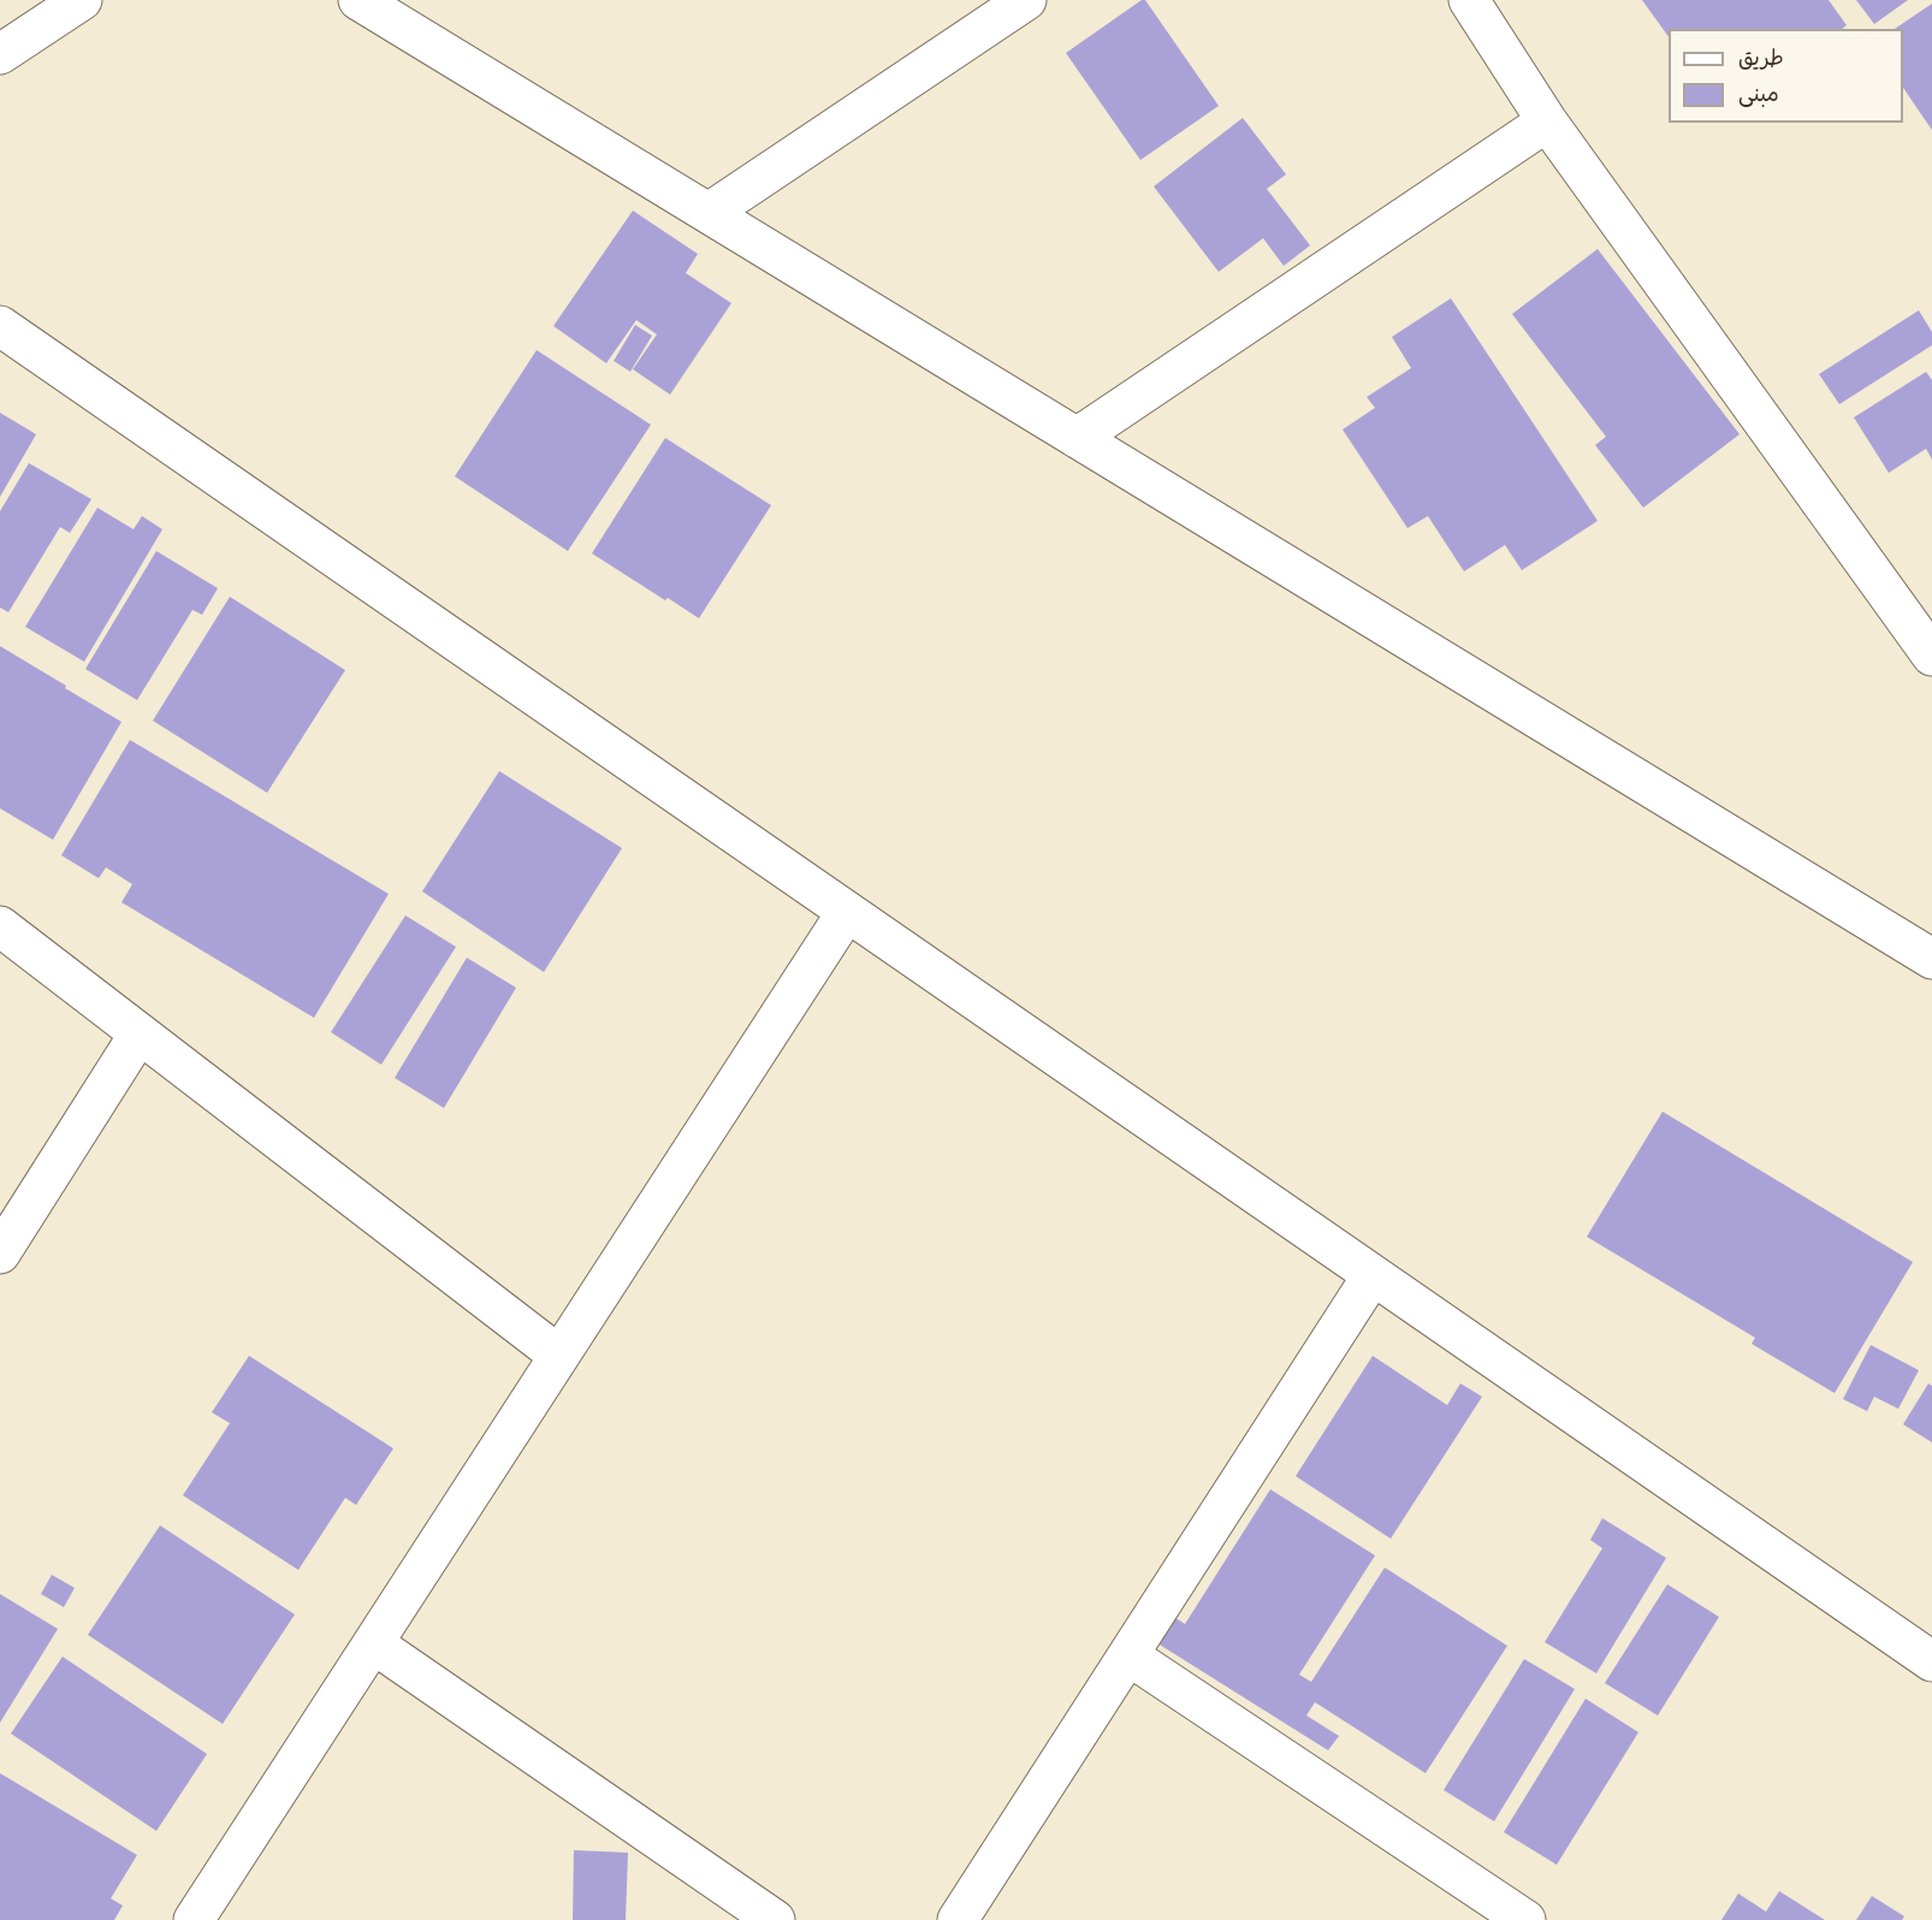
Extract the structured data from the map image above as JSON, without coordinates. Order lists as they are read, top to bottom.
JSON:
{
  "legend": ["طريق", "مبنى"]
}
